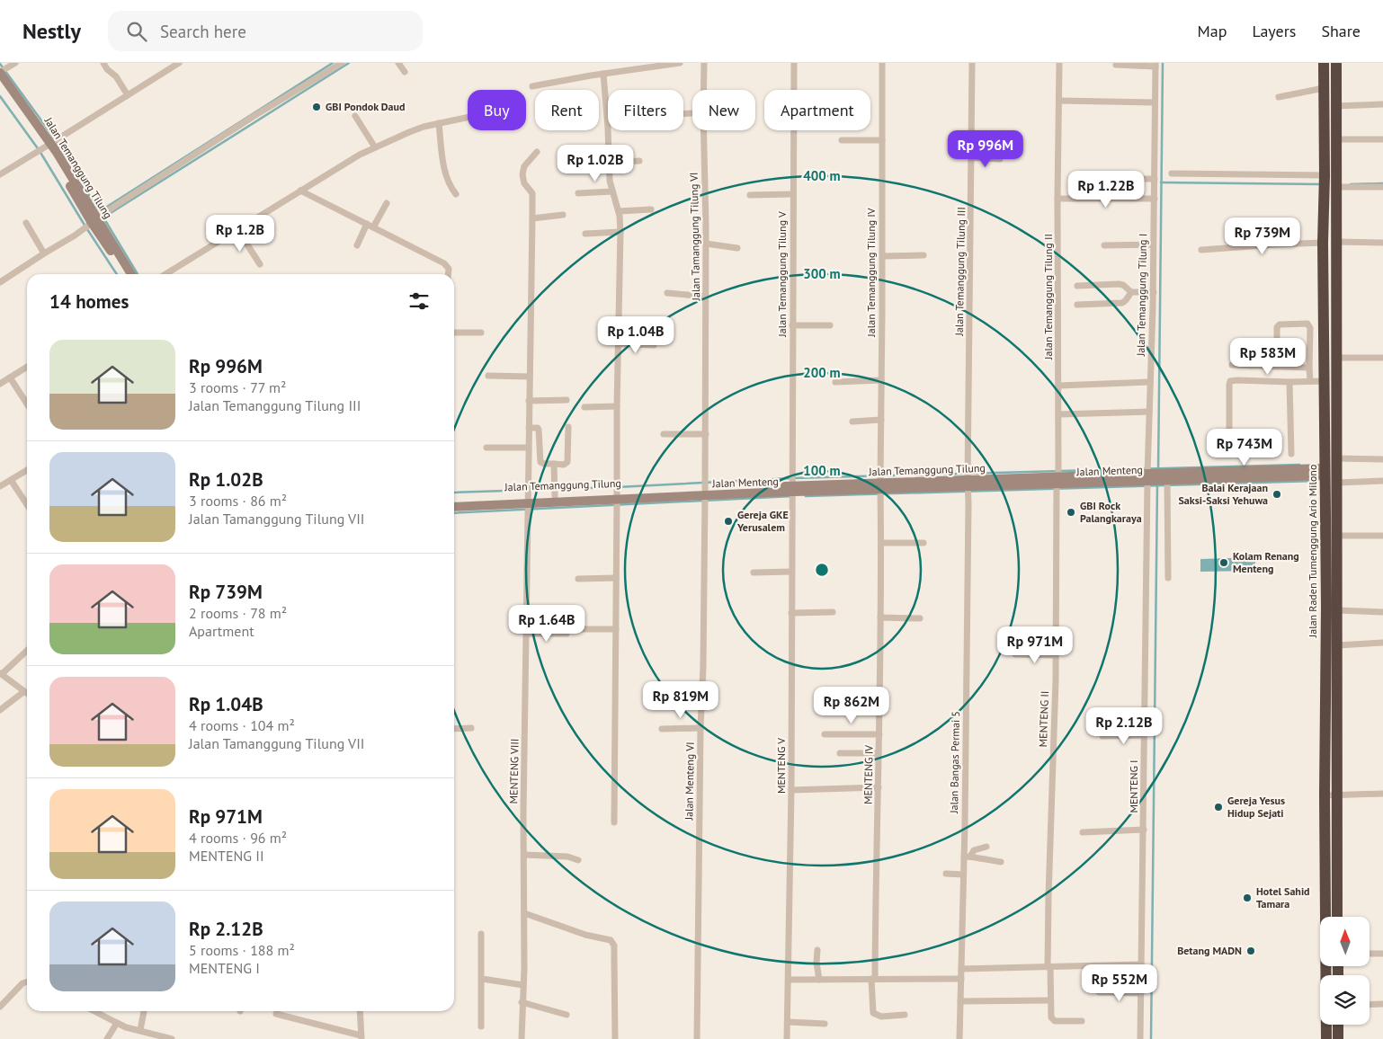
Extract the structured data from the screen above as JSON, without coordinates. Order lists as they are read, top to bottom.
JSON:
{
  "streets": {
    "highway": ["Jalan Raden Tumenggung Ario Milono"],
    "street": [
      "Jalan Temanggung Tilung",
      "Jalan Tamanggung Tilung VI",
      "Jalan Temanggung Tilung III",
      "Jalan Temanggung Tilung IV",
      "Jalan Temanggung Tilung V",
      "Jalan Temanggung Tilung I",
      "Jalan Temanggung Tilung II",
      "MENTENG II",
      "Jalan Bangas Permai 5",
      "MENTENG V",
      "MENTENG VIII",
      "MENTENG IV",
      "Jalan Menteng VI",
      "MENTENG I"
    ]
  },
  "crossings": [
    ["Jalan Temanggung Tilung", "Jalan Tamanggung Tilung VI"],
    ["Jalan Temanggung Tilung", "Jalan Temanggung Tilung III"],
    ["Jalan Temanggung Tilung", "Jalan Temanggung Tilung IV"],
    ["Jalan Temanggung Tilung", "Jalan Temanggung Tilung V"],
    ["Jalan Temanggung Tilung", "Jalan Temanggung Tilung I"],
    ["Jalan Temanggung Tilung", "Jalan Temanggung Tilung II"],
    ["Jalan Temanggung Tilung", "Jalan Raden Tumenggung Ario Milono"],
    ["Jalan Temanggung Tilung", "MENTENG II"],
    ["Jalan Temanggung Tilung", "Jalan Bangas Permai 5"],
    ["Jalan Temanggung Tilung", "MENTENG V"],
    ["Jalan Temanggung Tilung", "MENTENG VIII"],
    ["Jalan Temanggung Tilung", "MENTENG IV"],
    ["Jalan Temanggung Tilung", "Jalan Menteng VI"],
    ["Jalan Temanggung Tilung", "MENTENG I"],
    ["Jalan Tamanggung Tilung VI", "Jalan Menteng VI"],
    ["Jalan Temanggung Tilung III", "Jalan Bangas Permai 5"],
    ["Jalan Temanggung Tilung IV", "MENTENG IV"],
    ["Jalan Temanggung Tilung V", "MENTENG V"],
    ["Jalan Temanggung Tilung I", "MENTENG I"],
    ["Jalan Temanggung Tilung II", "MENTENG II"]
  ],
  "places": [
    "GBI Pondok Daud",
    "Balai Kerajaan Saksi-Saksi Yehuwa",
    "GBI Rock Palangkaraya",
    "Gereja GKE Yerusalem",
    "Kolam Renang Menteng",
    "Gereja Yesus Hidup Sejati",
    "Hotel Sahid Tamara",
    "Betang MADN"
  ],
  "north": "top",
  "page": {
    "header": "Nestly",
    "search": "Search here",
    "nav": ["Map", "Layers", "Share"],
    "chip": [
      "Buy",
      "Rent",
      "Filters",
      "New",
      "Apartment"
    ],
    "price": [
      "Rp 996M",
      "Rp 1.02B",
      "Rp 1.22B",
      "Rp 1.2B",
      "Rp 739M",
      "Rp 1.04B",
      "Rp 583M",
      "Rp 743M",
      "Rp 1.64B",
      "Rp 971M",
      "Rp 819M",
      "Rp 862M",
      "Rp 2.12B",
      "Rp 552M"
    ],
    "heading": "14 homes",
    "list": [
      {
        "name": "Rp 996M",
        "note": "3 rooms · 77 m² · Jalan Temanggung Tilung III"
      },
      {
        "name": "Rp 1.02B",
        "note": "3 rooms · 86 m² · Jalan Tamanggung Tilung VII"
      },
      {
        "name": "Rp 739M",
        "note": "2 rooms · 78 m² · Apartment"
      },
      {
        "name": "Rp 1.04B",
        "note": "4 rooms · 104 m² · Jalan Tamanggung Tilung VII"
      },
      {
        "name": "Rp 971M",
        "note": "4 rooms · 96 m² · MENTENG II"
      },
      {
        "name": "Rp 2.12B",
        "note": "5 rooms · 188 m² · MENTENG I"
      }
    ]
  },
  "rings": [
    "400 m",
    "300 m",
    "200 m",
    "100 m"
  ]
}
